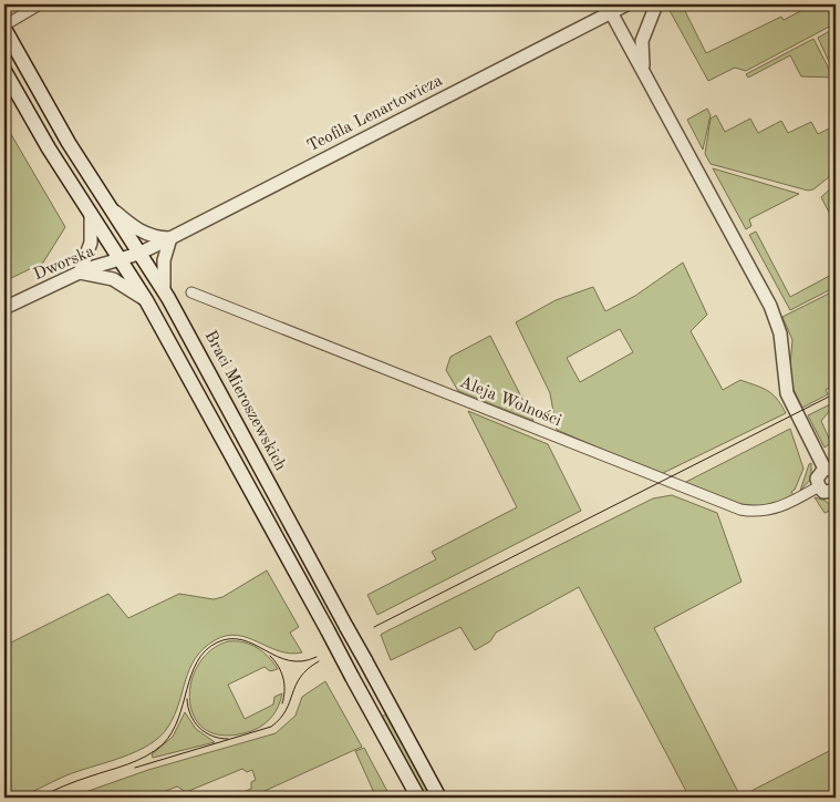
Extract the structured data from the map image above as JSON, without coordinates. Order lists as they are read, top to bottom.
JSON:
{
  "streets": {
    "main road": ["Braci Mieroszewskich"],
    "street": ["Teofila Lenartowicza", "Dworska", "Aleja Wolności"]
  },
  "crossings": [
    ["Teofila Lenartowicza", "Dworska"],
    ["Teofila Lenartowicza", "Braci Mieroszewskich"],
    ["Dworska", "Braci Mieroszewskich"]
  ]
}
